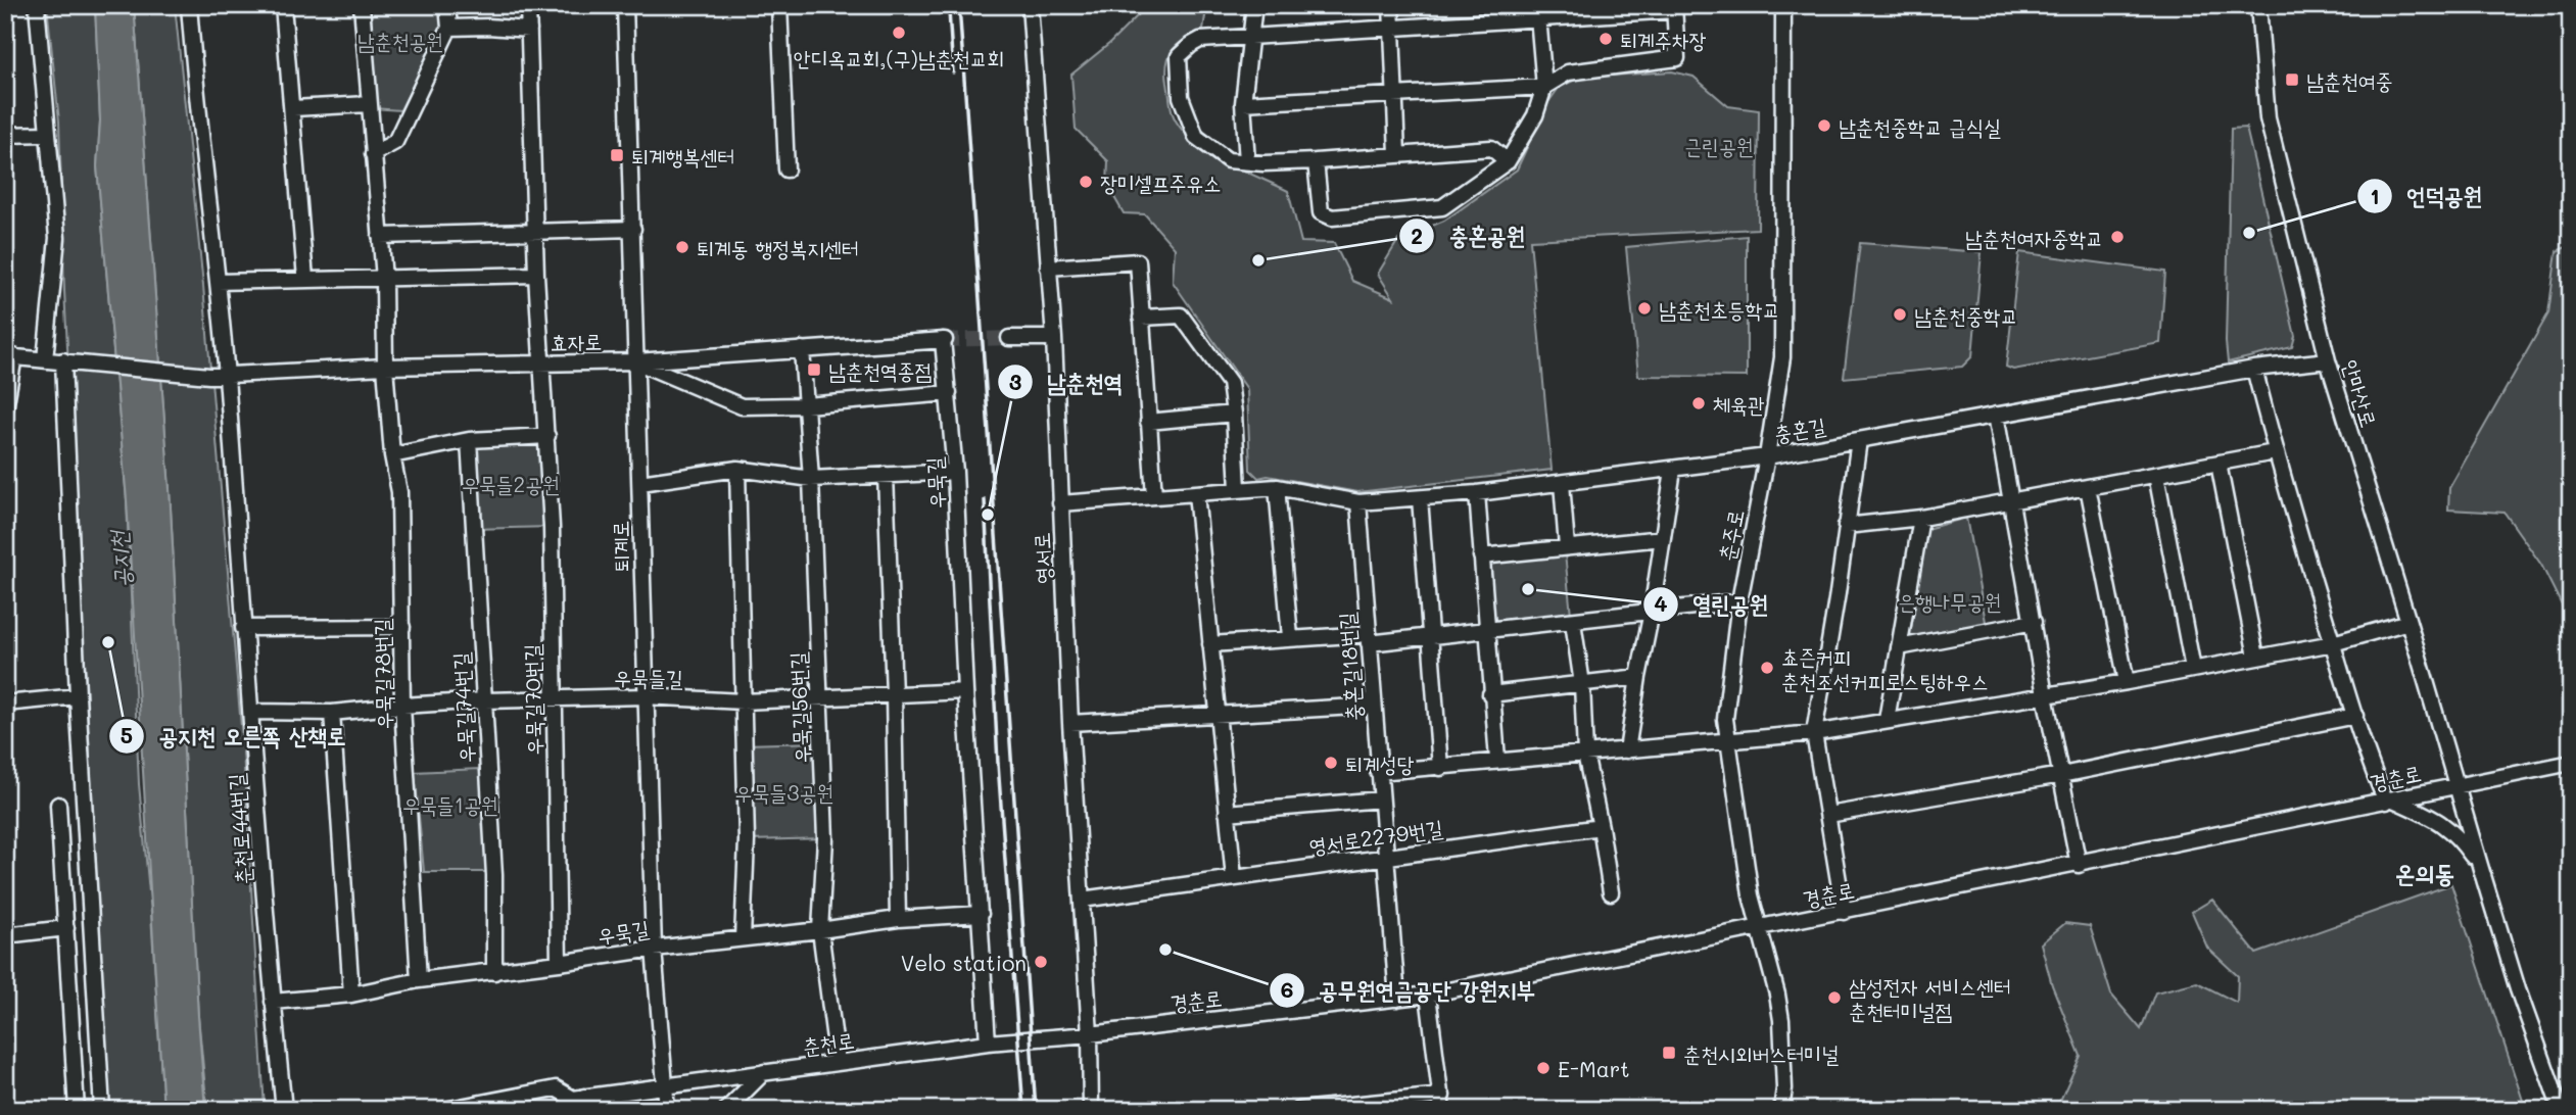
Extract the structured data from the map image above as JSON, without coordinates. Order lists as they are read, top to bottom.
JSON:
{
  "streets": {
    "street": [
      "효자로",
      "안마산로",
      "충혼길",
      "우묵길",
      "춘주로",
      "퇴계로",
      "영서로",
      "충혼길18번길",
      "우묵길78번길",
      "우묵들길",
      "우묵길70번길",
      "우묵길74번길",
      "우묵길56번길",
      "경춘로",
      "춘천로44번길",
      "영서로2279번길",
      "춘천로"
    ]
  },
  "crossings": [
    ["효자로", "우묵길"],
    ["효자로", "퇴계로"],
    ["효자로", "우묵길78번길"],
    ["효자로", "우묵길70번길"],
    ["효자로", "우묵길56번길"],
    ["효자로", "춘천로44번길"],
    ["안마산로", "충혼길"],
    ["안마산로", "경춘로"],
    ["충혼길", "춘주로"],
    ["충혼길", "영서로"],
    ["충혼길", "충혼길18번길"],
    ["우묵길", "퇴계로"],
    ["우묵길", "우묵길78번길"],
    ["우묵길", "우묵들길"],
    ["우묵길", "우묵길70번길"],
    ["우묵길", "우묵길74번길"],
    ["우묵길", "우묵길56번길"],
    ["우묵길", "춘천로44번길"],
    ["우묵길", "춘천로"],
    ["춘주로", "경춘로"],
    ["퇴계로", "우묵들길"],
    ["퇴계로", "춘천로"],
    ["영서로", "경춘로"],
    ["영서로", "영서로2279번길"],
    ["영서로", "춘천로"],
    ["충혼길18번길", "경춘로"],
    ["충혼길18번길", "영서로2279번길"],
    ["우묵길78번길", "우묵들길"],
    ["우묵들길", "우묵길70번길"],
    ["우묵들길", "우묵길74번길"],
    ["우묵들길", "우묵길56번길"],
    ["우묵들길", "춘천로44번길"],
    ["우묵길56번길", "춘천로"],
    ["경춘로", "춘천로"]
  ],
  "districts": ["온의동"],
  "water": ["공지천"],
  "parks": [
    "남춘천공원",
    "근린공원",
    "우묵들2공원",
    "은행나무공원",
    "우묵들3공원",
    "우묵들1공원"
  ],
  "places": {
    "other": [
      "안디옥교회,(구)남춘천교회",
      "퇴계주차장",
      "남춘천중학교 급식실",
      "장미셀프주유소",
      "언덕공원",
      "남춘천여자중학교",
      "퇴계동 행정복지센터",
      "충혼공원",
      "남춘천초등학교",
      "남춘천중학교",
      "체육관",
      "남춘천역",
      "열린공원",
      "공지천 오른쪽 산책로",
      "쵸즌커피 춘천조선커피로스팅하우스",
      "퇴계성당",
      "공무원연금공단 강원지부",
      "Velo station",
      "삼성전자 서비스센터 춘천터미널점",
      "E-Mart"
    ],
    "transit": [
      "남춘천여중",
      "퇴계행복센터",
      "남춘천역종점",
      "춘천시외버스터미널"
    ]
  }
}
